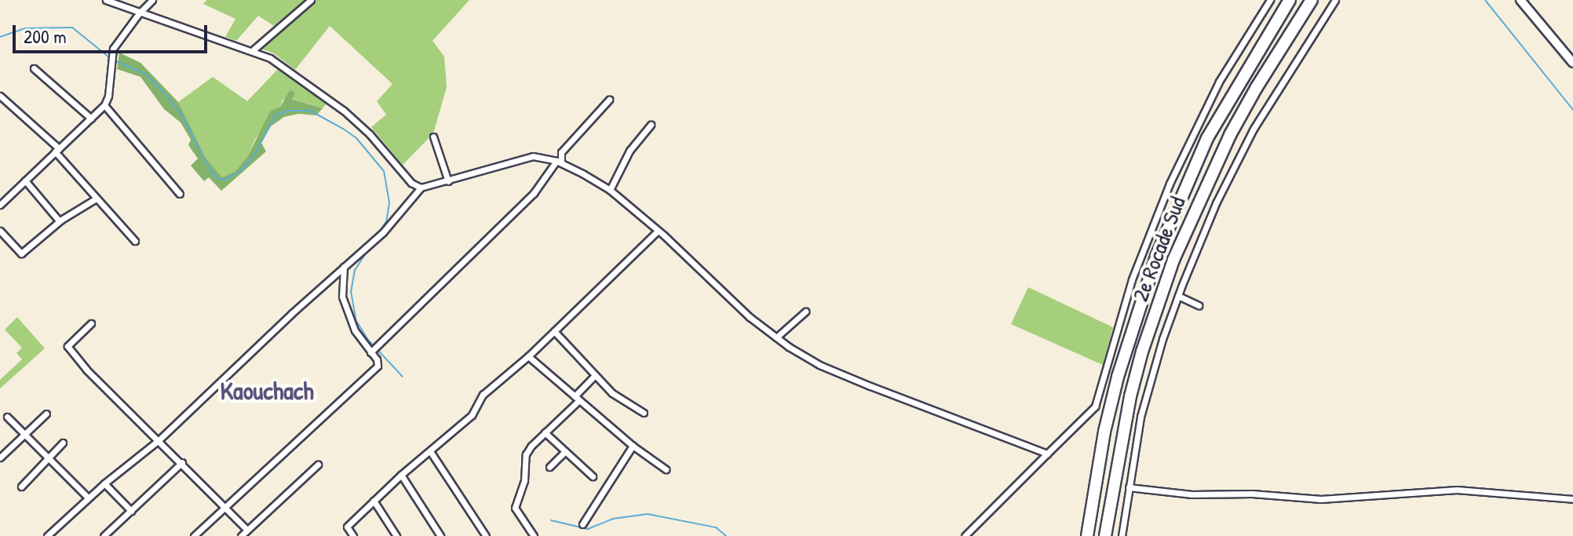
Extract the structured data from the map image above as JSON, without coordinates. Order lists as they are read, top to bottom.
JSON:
{
  "streets": {
    "highway": ["2e Rocade Sud"]
  },
  "districts": ["Kaouchach"],
  "scale_bar": "200 m"
}
